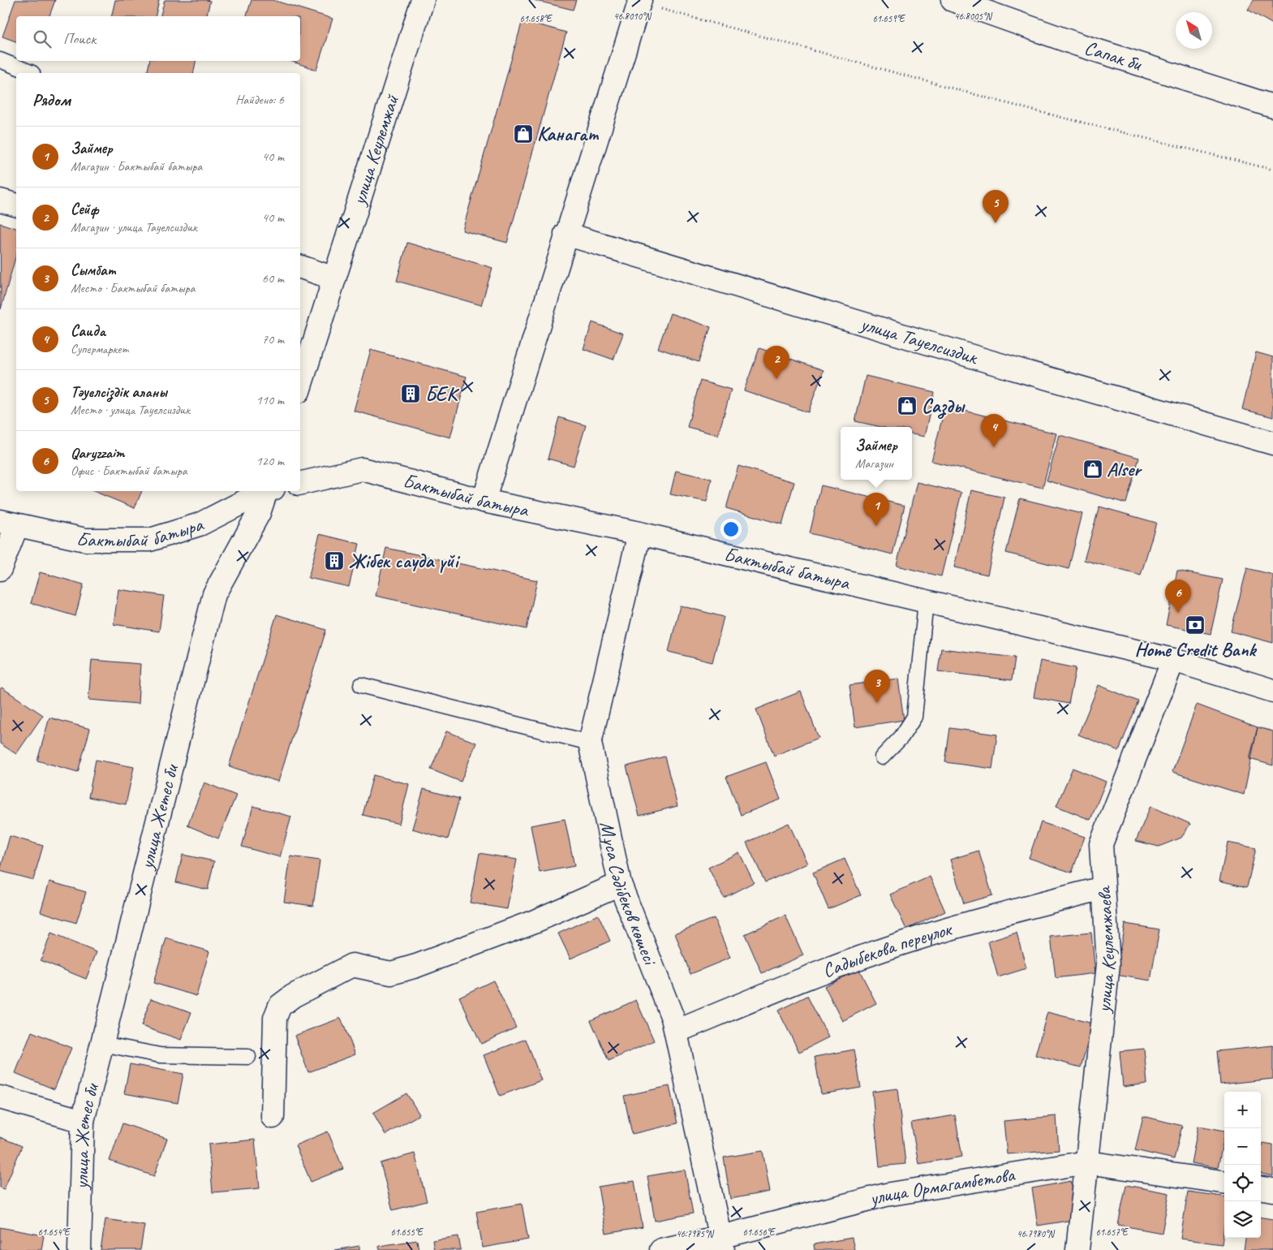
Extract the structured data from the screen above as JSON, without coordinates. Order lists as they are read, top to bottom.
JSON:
{
  "streets": {
    "street": [
      "Сапак би",
      "улица Кеулемжай",
      "улица Тауелсиздик",
      "Бактыбай батыра",
      "улица Жетес би",
      "Мұса Сәдібеков көшесі",
      "улица Кеулемжаева",
      "Садыбекова переулок",
      "улица Ормагамбетова"
    ]
  },
  "crossings": [
    ["Бактыбай батыра", "Мұса Сәдібеков көшесі"],
    ["Бактыбай батыра", "улица Кеулемжаева"],
    ["Мұса Сәдібеков көшесі", "Садыбекова переулок"],
    ["Мұса Сәдібеков көшесі", "улица Ормагамбетова"],
    ["улица Кеулемжаева", "Садыбекова переулок"],
    ["улица Кеулемжаева", "улица Ормагамбетова"]
  ],
  "places": {
    "shop": ["Канагат", "Сазды", "Alser"],
    "building": ["БЕК", "Жібек сауда үйі"],
    "bank": ["Home Credit Bank"]
  },
  "north": "top left",
  "page": {
    "search": "Поиск",
    "heading": ["Рядом", "Найдено: 6"],
    "list": [
      {
        "mark": "1",
        "name": "Займер",
        "note": "Магазин · Бактыбай батыра",
        "value": "40 m"
      },
      {
        "mark": "2",
        "name": "Сейф",
        "note": "Магазин · улица Тауелсиздик",
        "value": "40 m"
      },
      {
        "mark": "3",
        "name": "Сымбат",
        "note": "Место · Бактыбай батыра",
        "value": "60 m"
      },
      {
        "mark": "4",
        "name": "Саида",
        "note": "Супермаркет",
        "value": "70 m"
      },
      {
        "mark": "5",
        "name": "Тәуелсіздік аланы",
        "note": "Место · улица Тауелсиздик",
        "value": "110 m"
      },
      {
        "mark": "6",
        "name": "Qaryzzaim",
        "note": "Офис · Бактыбай батыра",
        "value": "120 m"
      }
    ],
    "pins": [
      "5",
      "2",
      "4",
      "1",
      "6",
      "3"
    ],
    "popup": ["Займер", "Магазин"],
    "map_buttons": ["+", "−"]
  },
  "coordinates": [
    "46.8010°N",
    "46.8005°N",
    "61.658°E",
    "61.659°E",
    "61.654°E",
    "61.655°E",
    "61.656°E",
    "61.657°E",
    "46.7985°N",
    "46.7980°N"
  ]
}
